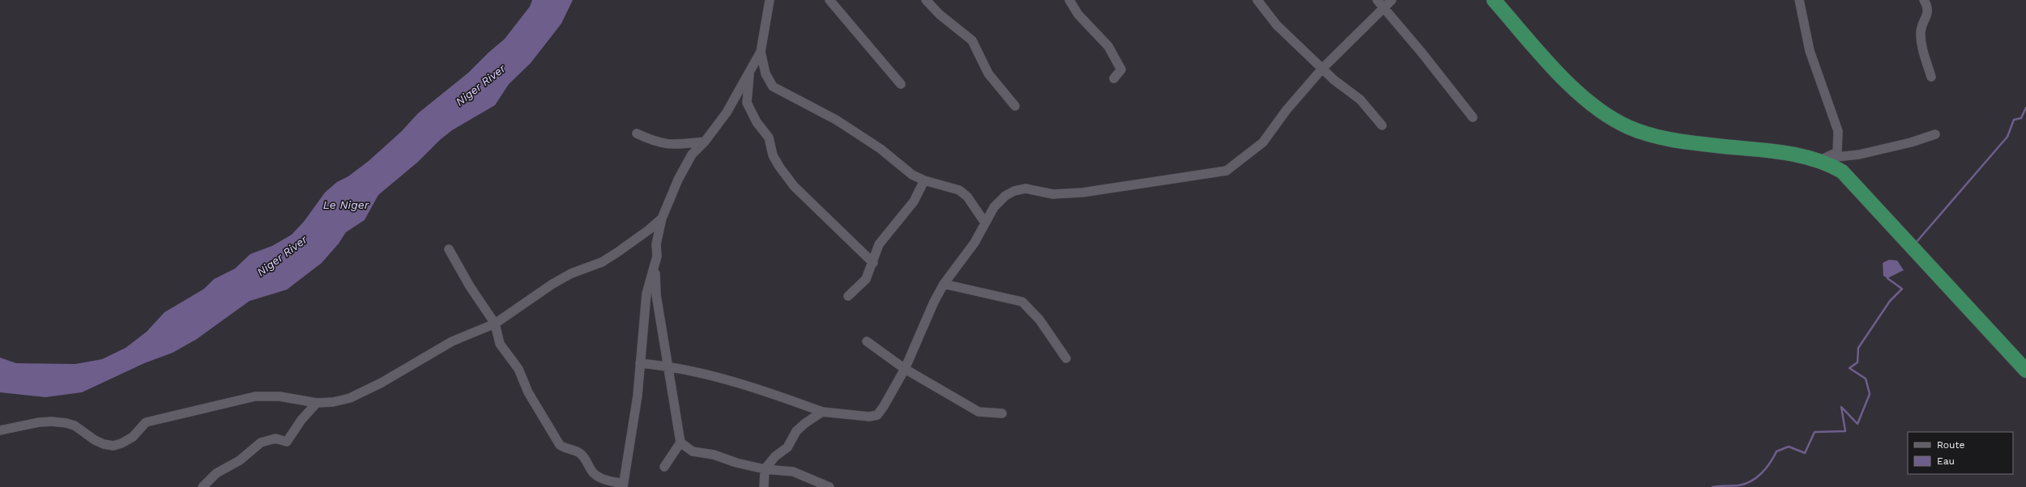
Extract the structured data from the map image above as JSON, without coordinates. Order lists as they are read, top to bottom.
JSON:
{
  "water": ["Niger River", "Le Niger"],
  "legend": ["Route", "Eau"]
}
